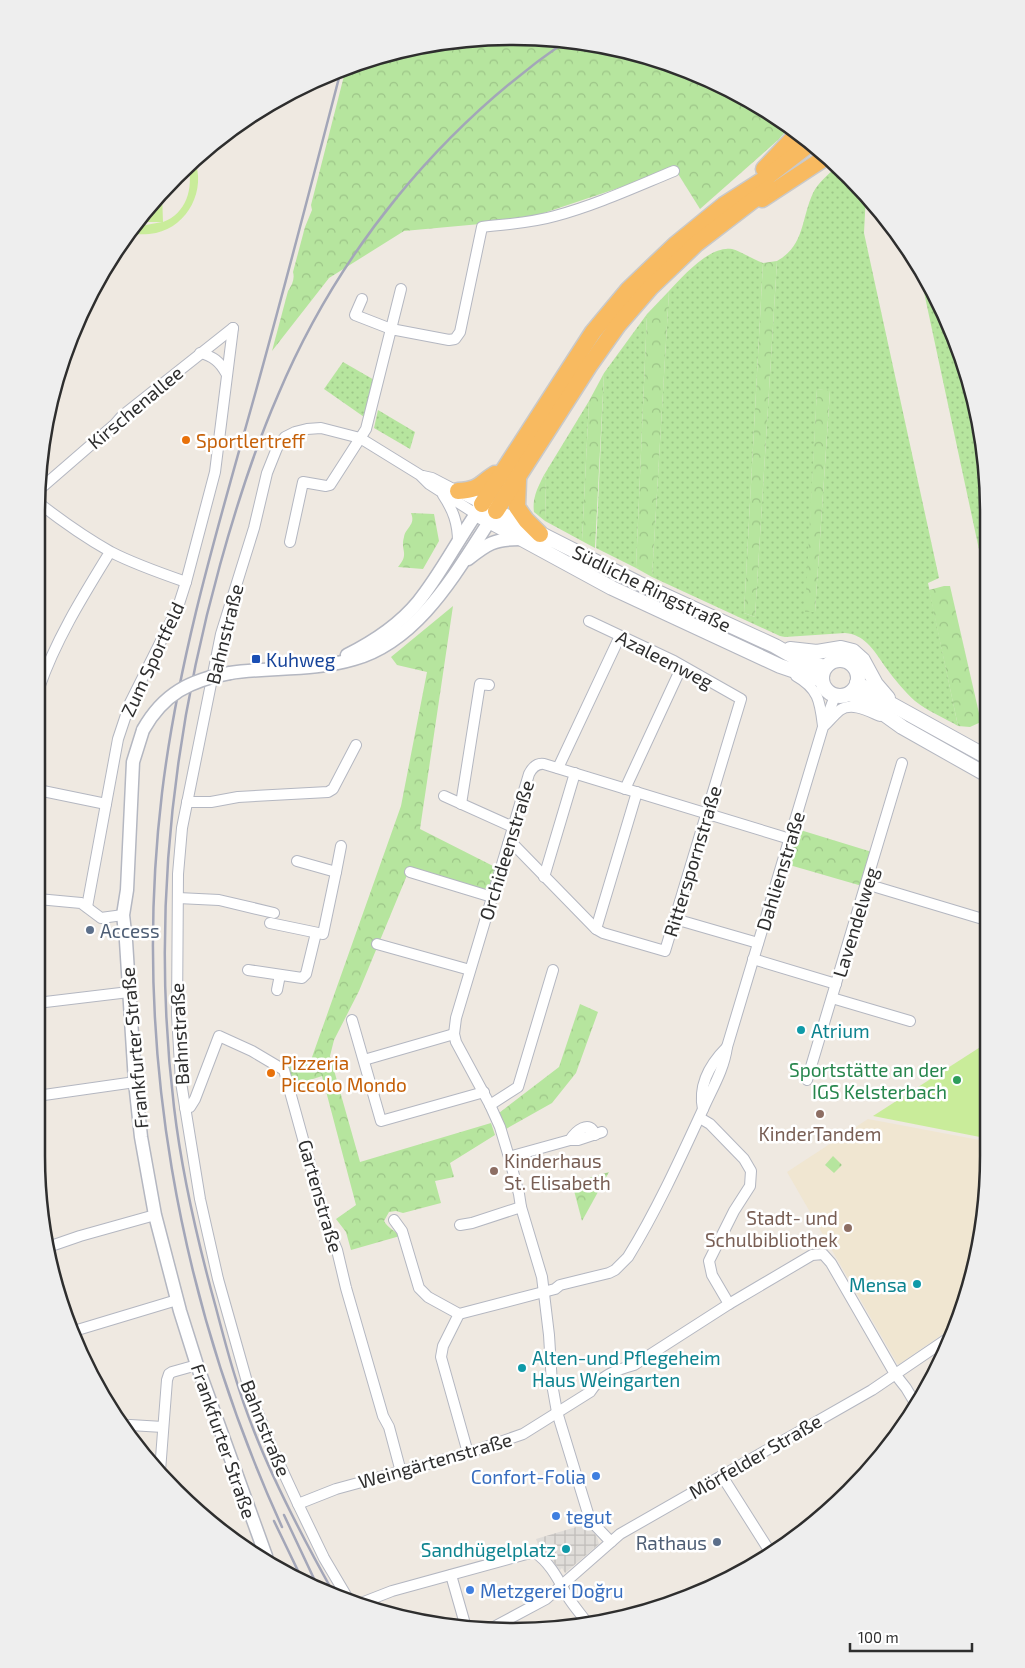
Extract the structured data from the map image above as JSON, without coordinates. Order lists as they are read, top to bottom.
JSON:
{
  "streets": {
    "main road": ["Südliche Ringstraße"],
    "street": [
      "Kirschenallee",
      "Bahnstraße",
      "Zum Sportfeld",
      "Azaleenweg",
      "Orchideenstraße",
      "Ritterspornstraße",
      "Dahlienstraße",
      "Lavendelweg",
      "Frankfurter Straße",
      "Gartenstraße",
      "Mörfelder Straße",
      "Weingärtenstraße"
    ]
  },
  "crossings": [
    ["Kirschenallee", "Zum Sportfeld"],
    ["Südliche Ringstraße", "Dahlienstraße"],
    ["Südliche Ringstraße", "Frankfurter Straße"],
    ["Bahnstraße", "Gartenstraße"],
    ["Bahnstraße", "Weingärtenstraße"],
    ["Azaleenweg", "Ritterspornstraße"],
    ["Orchideenstraße", "Ritterspornstraße"],
    ["Orchideenstraße", "Dahlienstraße"],
    ["Gartenstraße", "Weingärtenstraße"],
    ["Mörfelder Straße", "Weingärtenstraße"]
  ],
  "places": {
    "other": [
      "Sportlertreff",
      "Access",
      "Atrium",
      "Pizzeria Piccolo Mondo",
      "Sportstätte an der IGS Kelsterbach",
      "KinderTandem",
      "Kinderhaus St. Elisabeth",
      "Stadt- und Schulbibliothek",
      "Mensa",
      "Alten-und Pflegeheim Haus Weingarten",
      "Confort-Folia",
      "tegut",
      "Rathaus",
      "Sandhügelplatz",
      "Metzgerei Doğru"
    ],
    "transit": ["Kuhweg"]
  },
  "scale_bar": "100 m"
}
